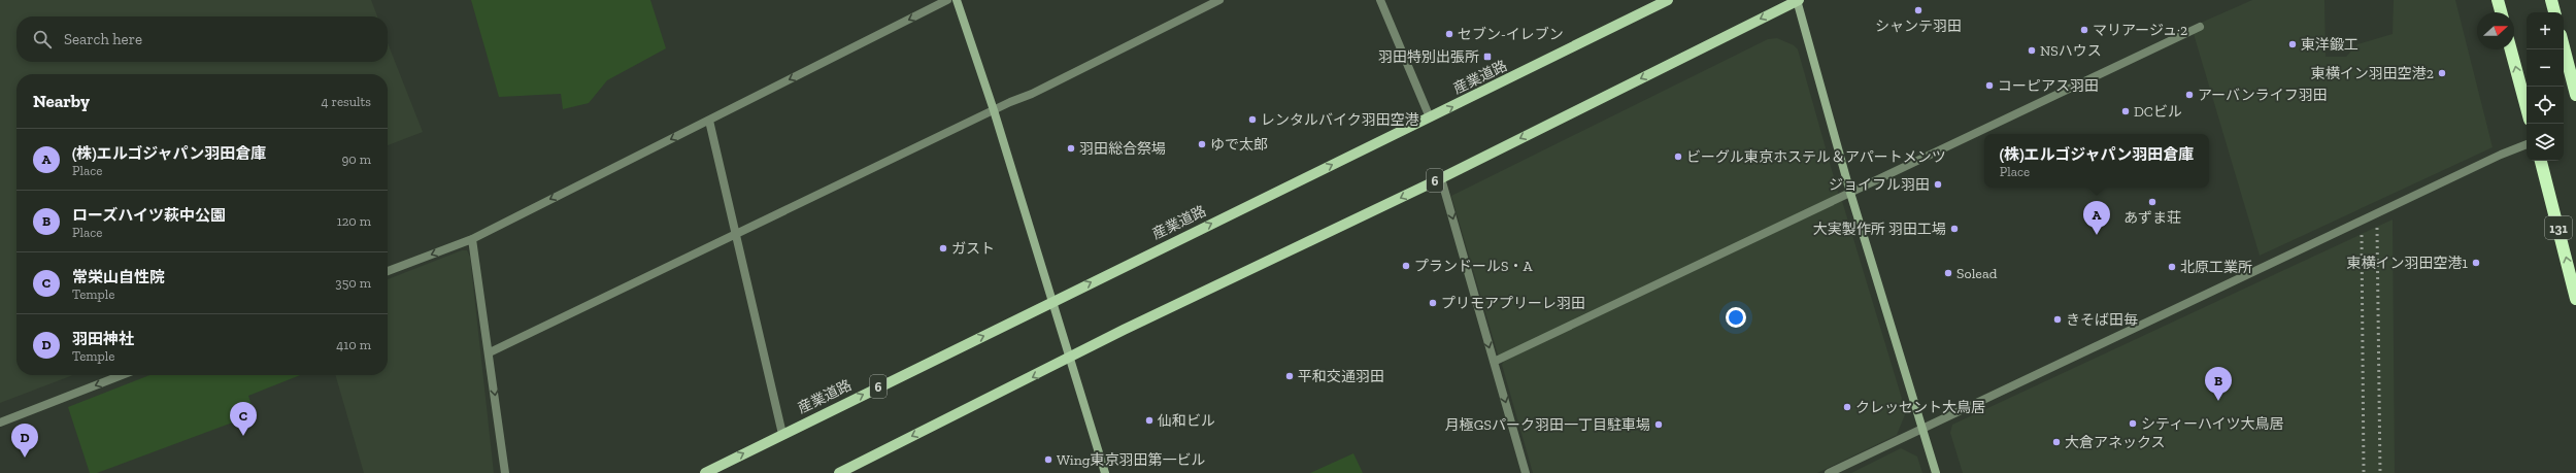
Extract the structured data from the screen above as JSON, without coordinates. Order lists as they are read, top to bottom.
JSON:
{
  "streets": {
    "highway": ["131"],
    "main road": ["産業道路", "6"]
  },
  "places": {
    "other": [
      "シャンテ羽田",
      "マリアージュ·2",
      "セブン-イレブン",
      "東洋鍛工",
      "NSハウス",
      "東横イン羽田空港2",
      "コーピアス羽田",
      "アーバンライフ羽田",
      "DCビル",
      "レンタルバイク羽田空港",
      "ゆで太郎",
      "羽田総合祭場",
      "ビーグル東京ホステル＆アパートメンツ",
      "ジョイフル羽田",
      "あずま荘",
      "大実製作所 羽田工場",
      "ガスト",
      "東横イン羽田空港1",
      "プランドールS・A",
      "北原工業所",
      "Solead",
      "プリモアプリーレ羽田",
      "きそば田毎",
      "平和交通羽田",
      "クレッセント大鳥居",
      "仙和ビル",
      "シティーハイツ大鳥居",
      "月極GSパーク羽田一丁目駐車場",
      "大倉アネックス",
      "Wing東京羽田第一ビル"
    ],
    "transit": ["羽田特別出張所"]
  },
  "north": "right",
  "page": {
    "map_buttons": ["+", "−"],
    "search": "Search here",
    "heading": ["Nearby", "4 results"],
    "list": [
      {
        "mark": "A",
        "name": "(株)エルゴジャパン羽田倉庫",
        "note": "Place",
        "value": "90 m"
      },
      {
        "mark": "B",
        "name": "ローズハイツ萩中公園",
        "note": "Place",
        "value": "120 m"
      },
      {
        "mark": "C",
        "name": "常栄山自性院",
        "note": "Temple",
        "value": "350 m"
      },
      {
        "mark": "D",
        "name": "羽田神社",
        "note": "Temple",
        "value": "410 m"
      }
    ],
    "popup": ["(株)エルゴジャパン羽田倉庫", "Place"],
    "pins": [
      "A",
      "B",
      "C",
      "D"
    ]
  }
}
